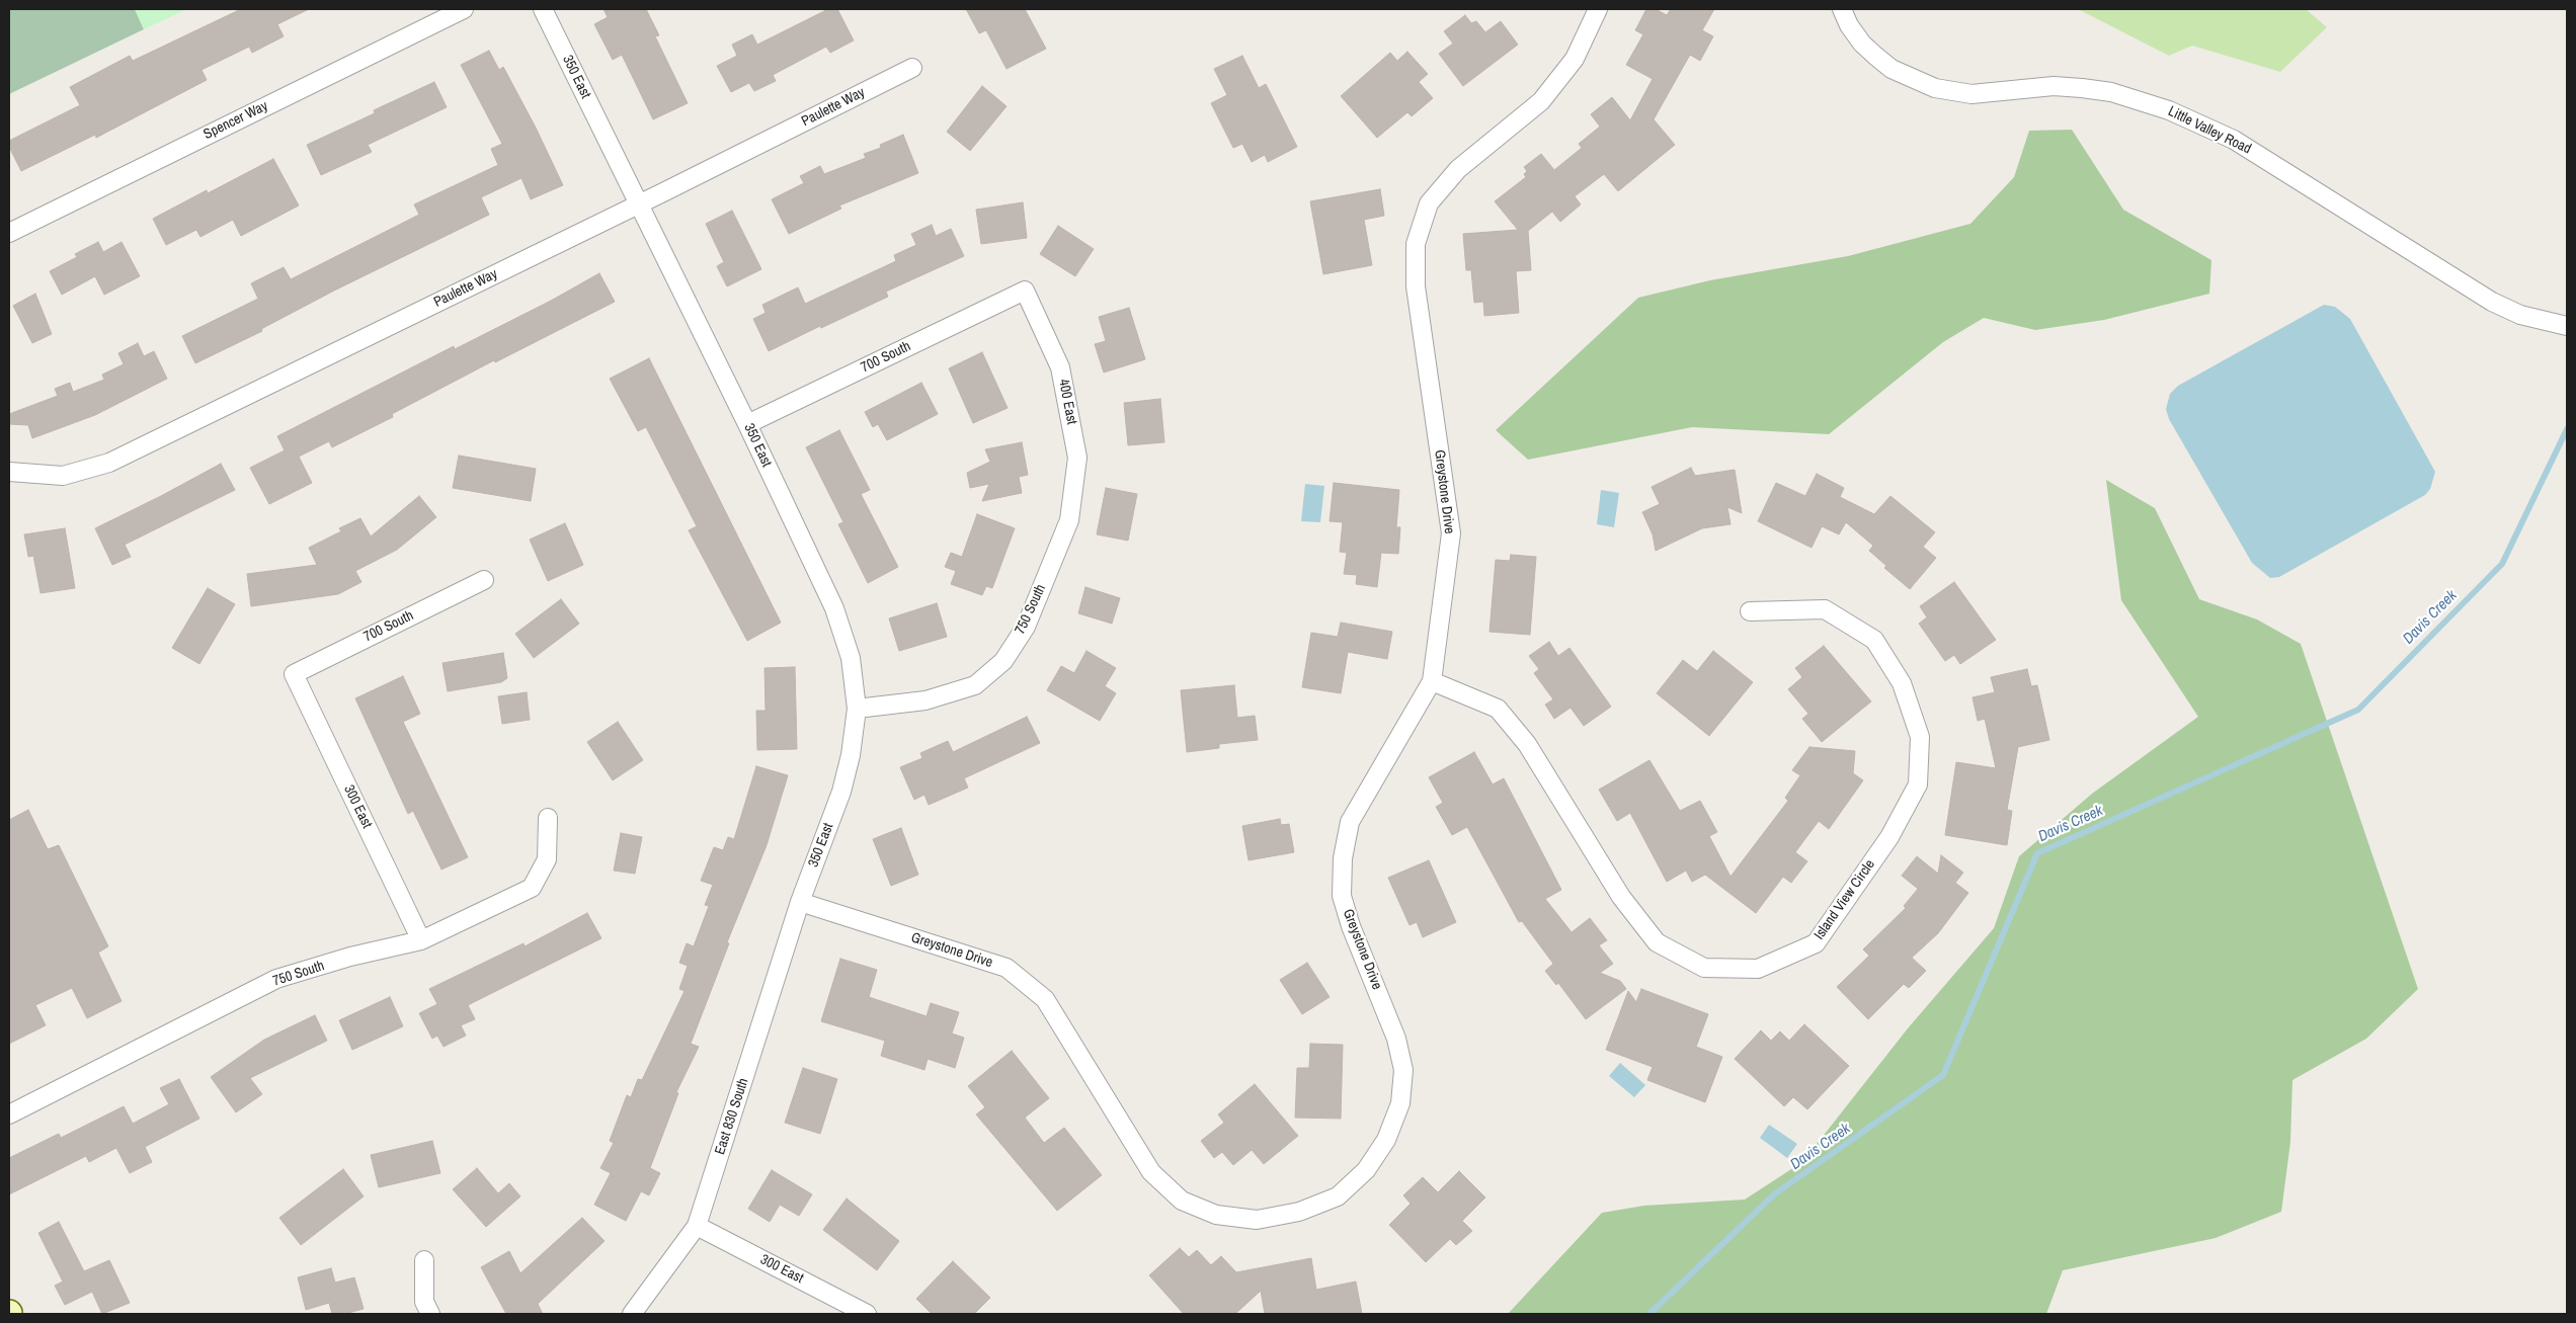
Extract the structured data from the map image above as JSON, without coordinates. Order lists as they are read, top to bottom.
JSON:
{
  "streets": {
    "street": [
      "350 East",
      "Paulette Way",
      "Spencer Way",
      "Little Valley Road",
      "700 South",
      "400 East",
      "Greystone Drive",
      "750 South",
      "300 East",
      "Island View Circle",
      "East 830 South"
    ]
  },
  "crossings": [
    ["350 East", "Paulette Way"],
    ["350 East", "700 South"],
    ["350 East", "Greystone Drive"],
    ["350 East", "750 South"],
    ["350 East", "East 830 South"],
    ["700 South", "400 East"],
    ["700 South", "300 East"],
    ["400 East", "750 South"],
    ["Greystone Drive", "Island View Circle"],
    ["Greystone Drive", "East 830 South"],
    ["750 South", "300 East"],
    ["300 East", "East 830 South"]
  ],
  "water": ["Davis Creek"]
}
